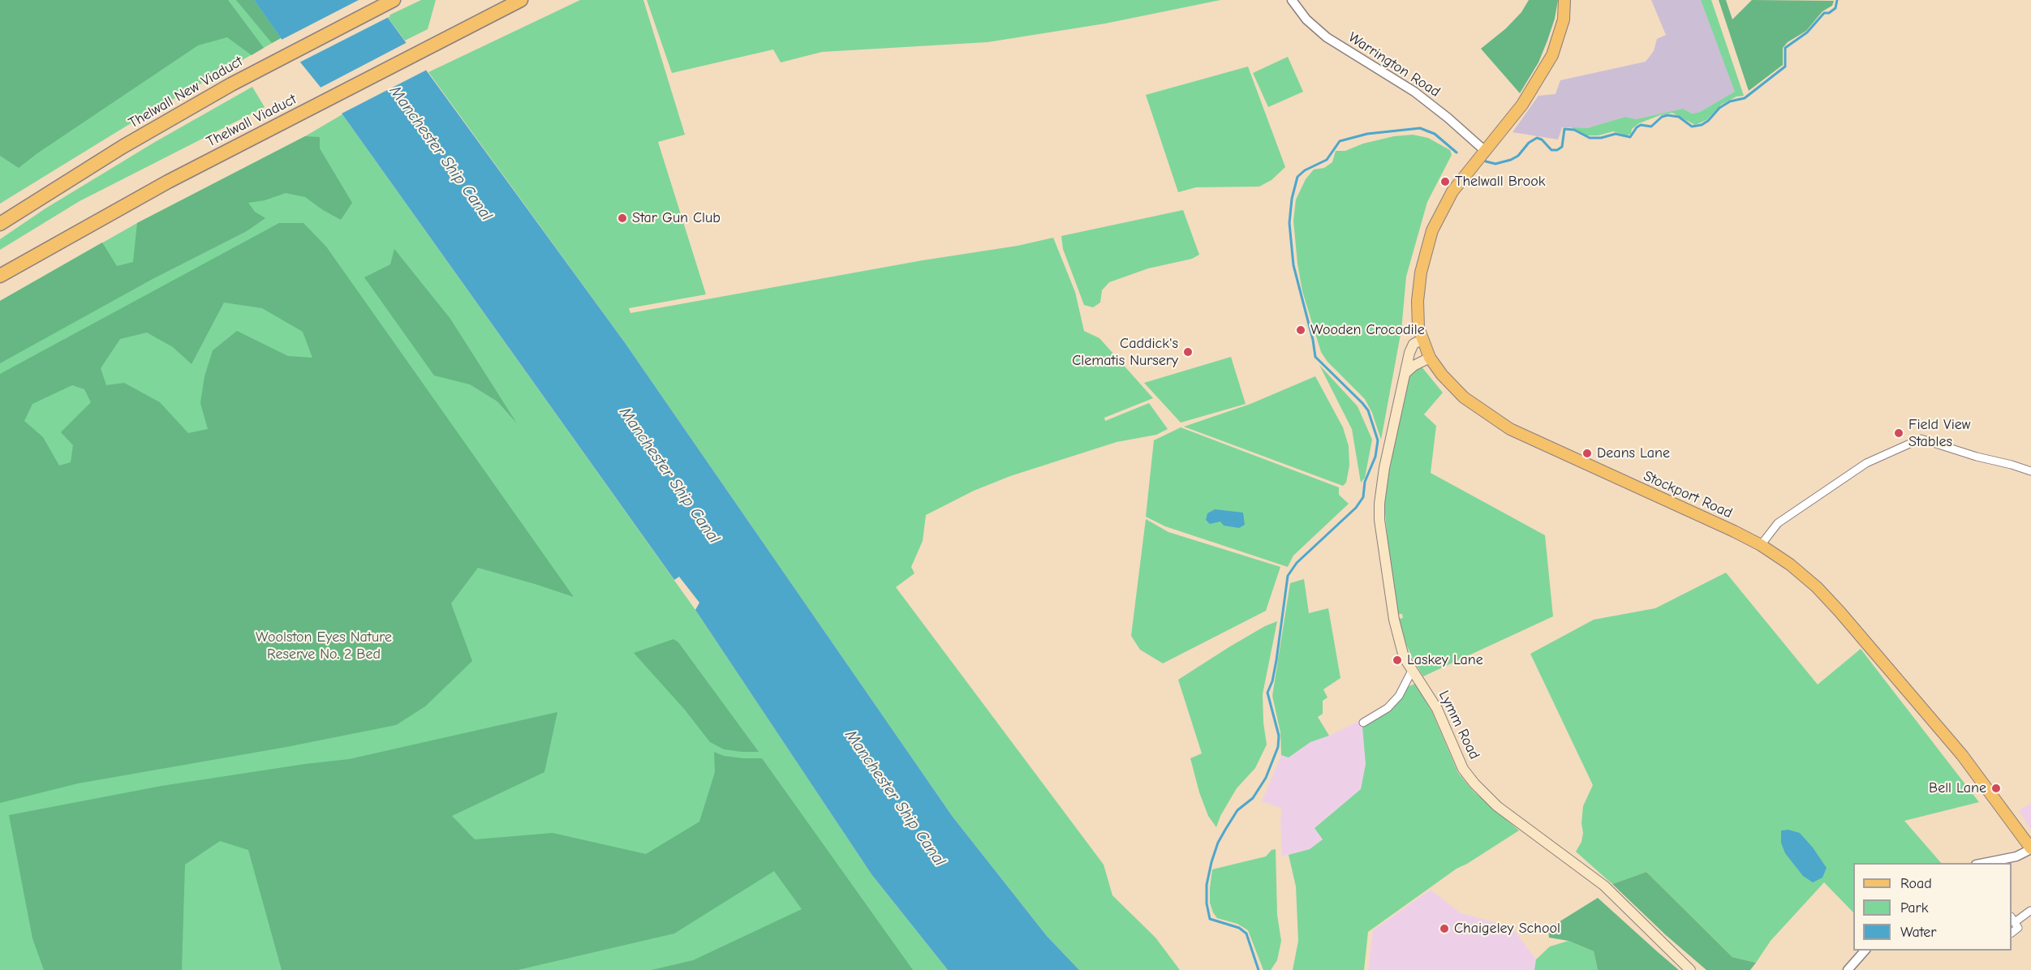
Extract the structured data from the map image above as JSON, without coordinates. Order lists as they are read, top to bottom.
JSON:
{
  "streets": {
    "highway": ["Thelwall New Viaduct", "Thelwall Viaduct"],
    "main road": ["Stockport Road", "Lymm Road"],
    "street": ["Warrington Road"]
  },
  "crossings": [
    ["Warrington Road", "Stockport Road"],
    ["Stockport Road", "Lymm Road"]
  ],
  "water": ["Manchester Ship Canal"],
  "parks": ["Woolston Eyes Nature Reserve No. 2 Bed"],
  "places": [
    "Thelwall Brook",
    "Star Gun Club",
    "Wooden Crocodile",
    "Caddick's Clematis Nursery",
    "Field View Stables",
    "Deans Lane",
    "Laskey Lane",
    "Bell Lane",
    "Chaigeley School"
  ],
  "legend": ["Road", "Park", "Water"]
}
